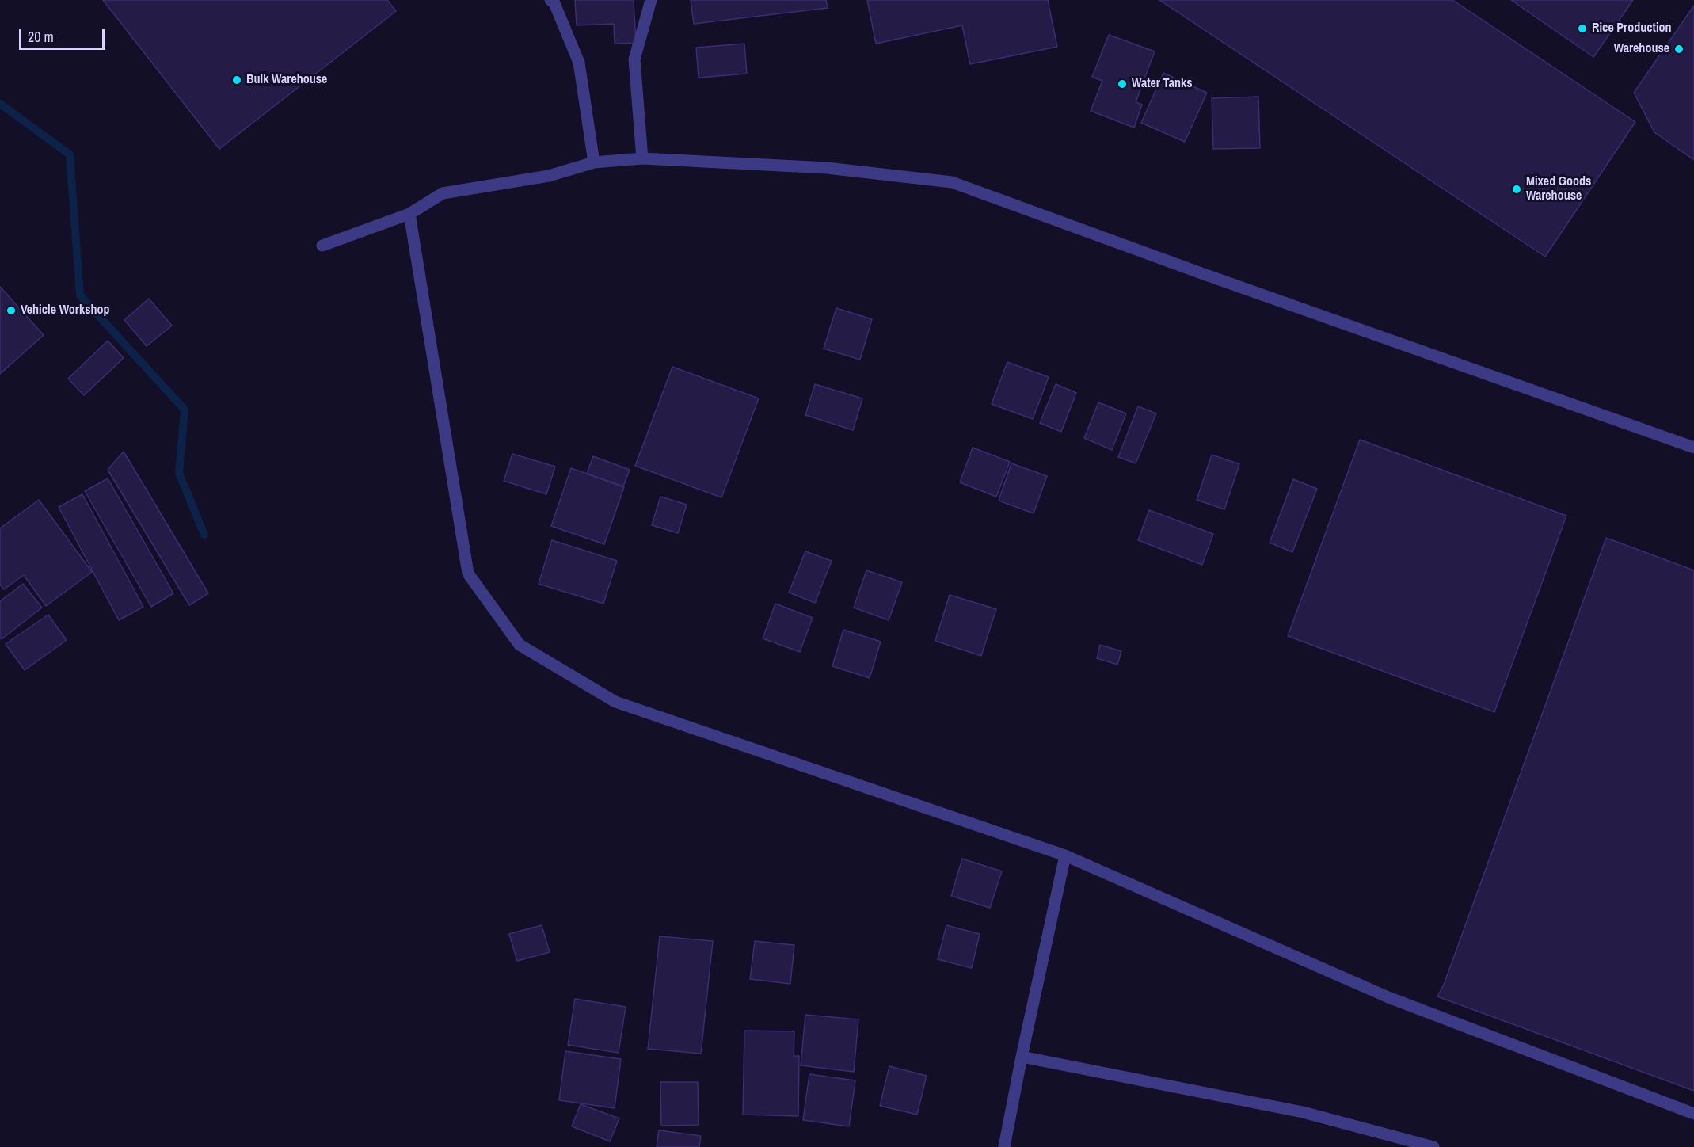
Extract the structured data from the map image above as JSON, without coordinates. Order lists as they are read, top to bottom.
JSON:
{
  "places": [
    "Rice Production",
    "Warehouse",
    "Bulk Warehouse",
    "Water Tanks",
    "Mixed Goods Warehouse",
    "Vehicle Workshop"
  ],
  "scale_bar": "20 m"
}
